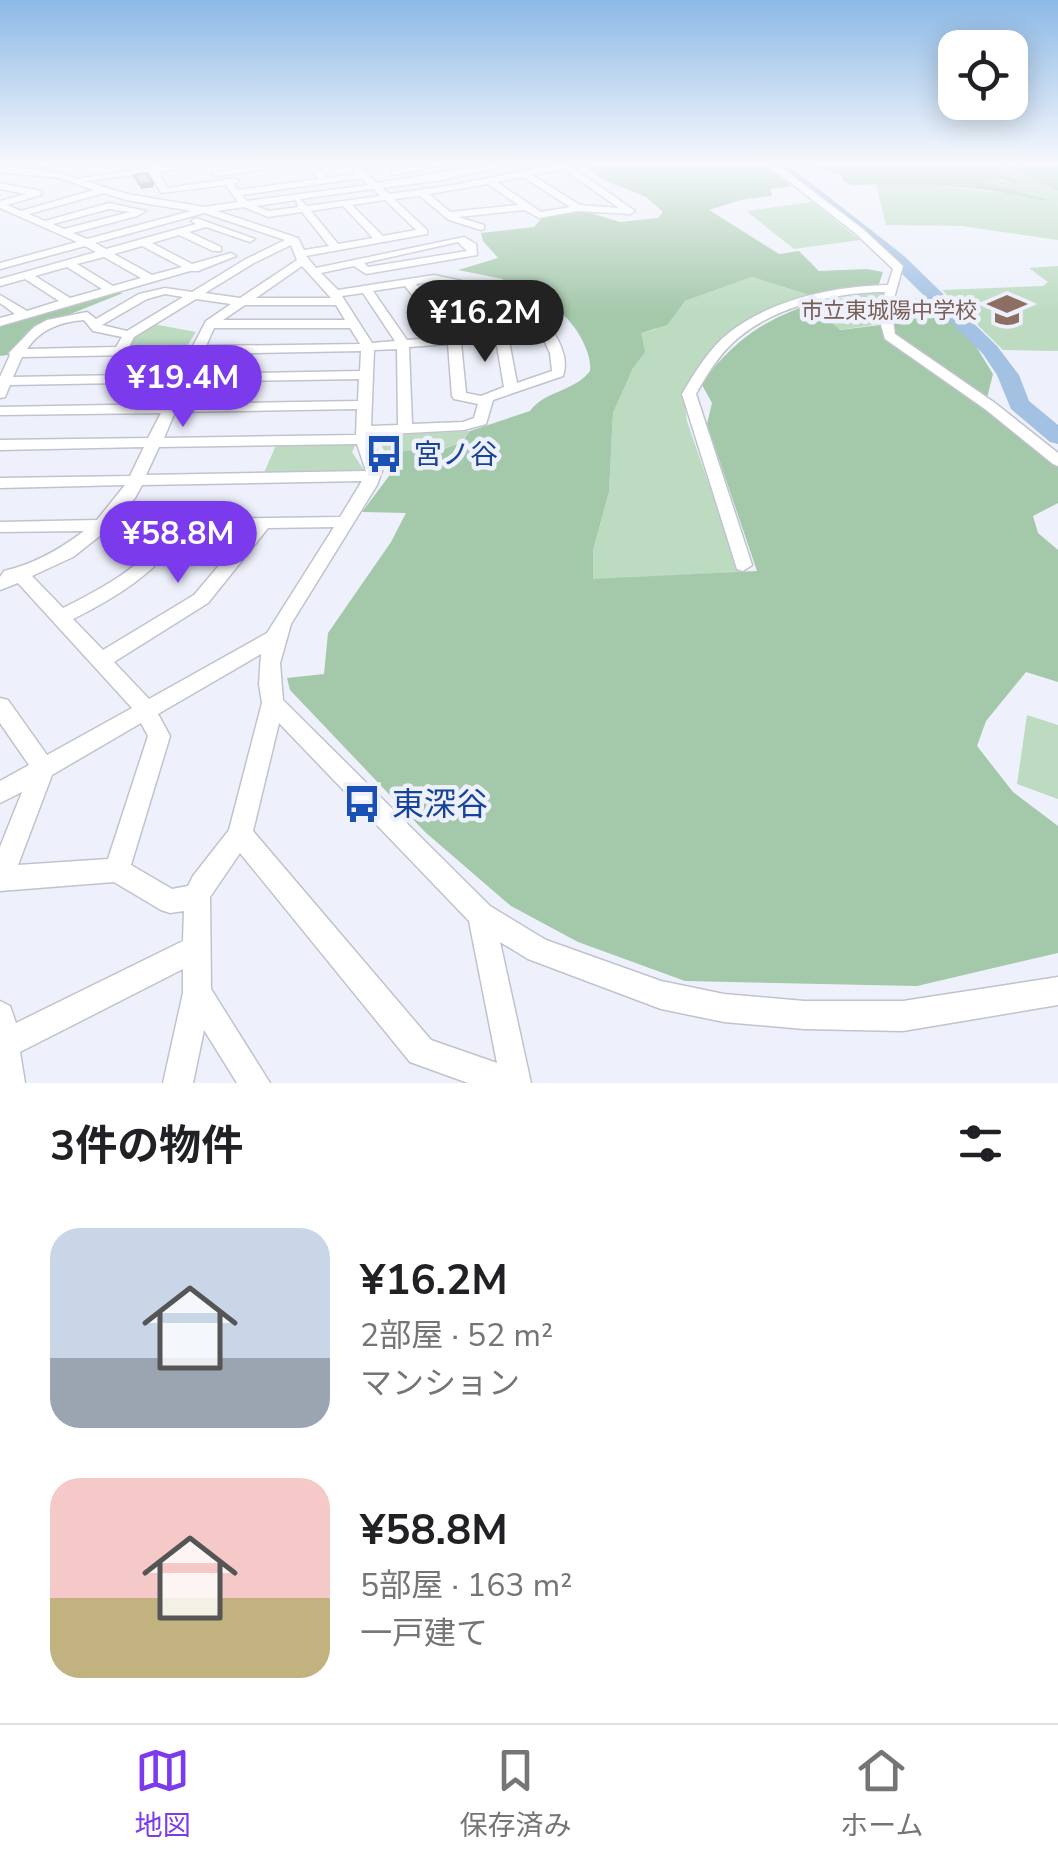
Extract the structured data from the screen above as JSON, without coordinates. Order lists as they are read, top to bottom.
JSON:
{
  "places": {
    "school or university": ["市立東城陽中学校"],
    "bus stop": ["宮ノ谷", "東深谷"]
  },
  "page": {
    "price": ["¥16.2M", "¥19.4M", "¥58.8M"],
    "heading": "3件の物件",
    "list": [
      {
        "name": "¥16.2M",
        "note": "2部屋 · 52 m² · マンション"
      },
      {
        "name": "¥58.8M",
        "note": "5部屋 · 163 m² · 一戸建て"
      }
    ],
    "tabs": ["地図", "保存済み", "ホーム"]
  }
}
